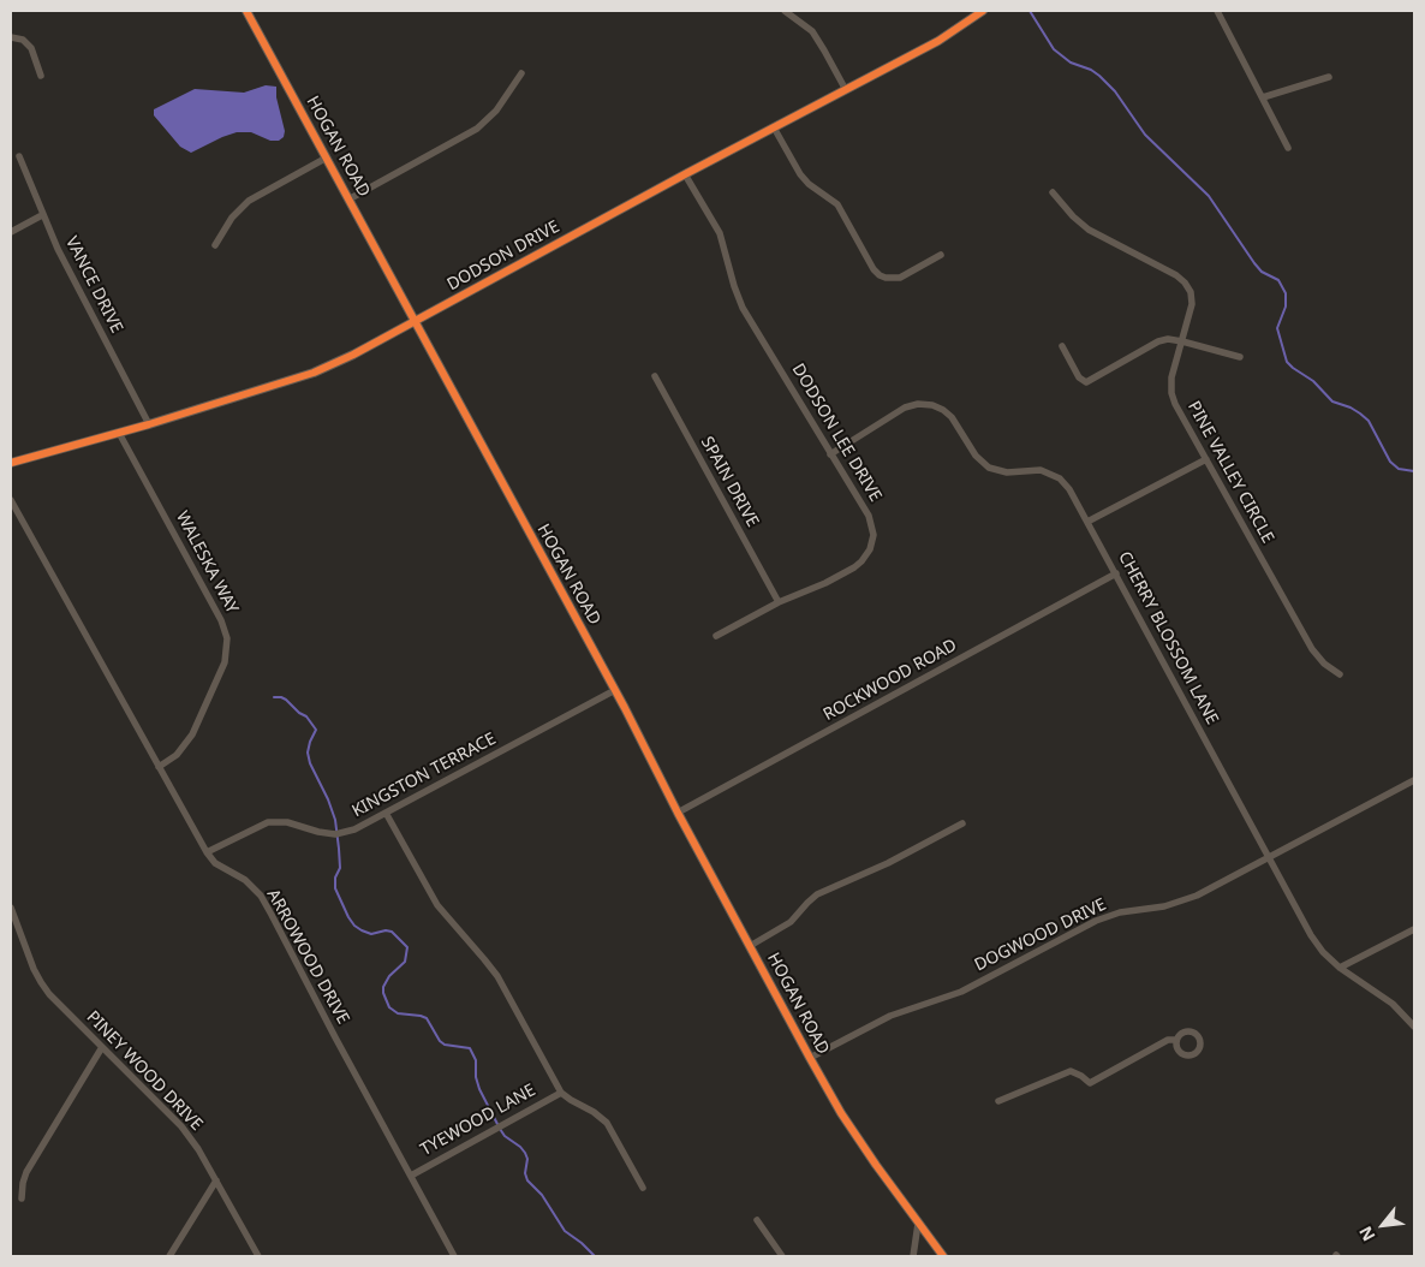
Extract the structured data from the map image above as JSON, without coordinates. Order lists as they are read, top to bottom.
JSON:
{
  "streets": {
    "street": [
      "HOGAN ROAD",
      "DODSON DRIVE",
      "VANCE DRIVE",
      "DODSON LEE DRIVE",
      "PINE VALLEY CIRCLE",
      "SPAIN DRIVE",
      "WALESKA WAY",
      "CHERRY BLOSSOM LANE",
      "ROCKWOOD ROAD",
      "KINGSTON TERRACE",
      "DOGWOOD DRIVE",
      "ARROWOOD DRIVE",
      "PINEY WOOD DRIVE",
      "TYEWOOD LANE"
    ]
  },
  "crossings": [
    ["HOGAN ROAD", "DODSON DRIVE"],
    ["HOGAN ROAD", "ROCKWOOD ROAD"],
    ["HOGAN ROAD", "KINGSTON TERRACE"],
    ["HOGAN ROAD", "DOGWOOD DRIVE"],
    ["DODSON DRIVE", "VANCE DRIVE"],
    ["DODSON DRIVE", "DODSON LEE DRIVE"],
    ["DODSON DRIVE", "WALESKA WAY"],
    ["DODSON LEE DRIVE", "SPAIN DRIVE"],
    ["DODSON LEE DRIVE", "CHERRY BLOSSOM LANE"],
    ["WALESKA WAY", "ARROWOOD DRIVE"],
    ["CHERRY BLOSSOM LANE", "ROCKWOOD ROAD"],
    ["CHERRY BLOSSOM LANE", "DOGWOOD DRIVE"],
    ["KINGSTON TERRACE", "ARROWOOD DRIVE"],
    ["ARROWOOD DRIVE", "TYEWOOD LANE"]
  ],
  "north": "bottom left"
}
